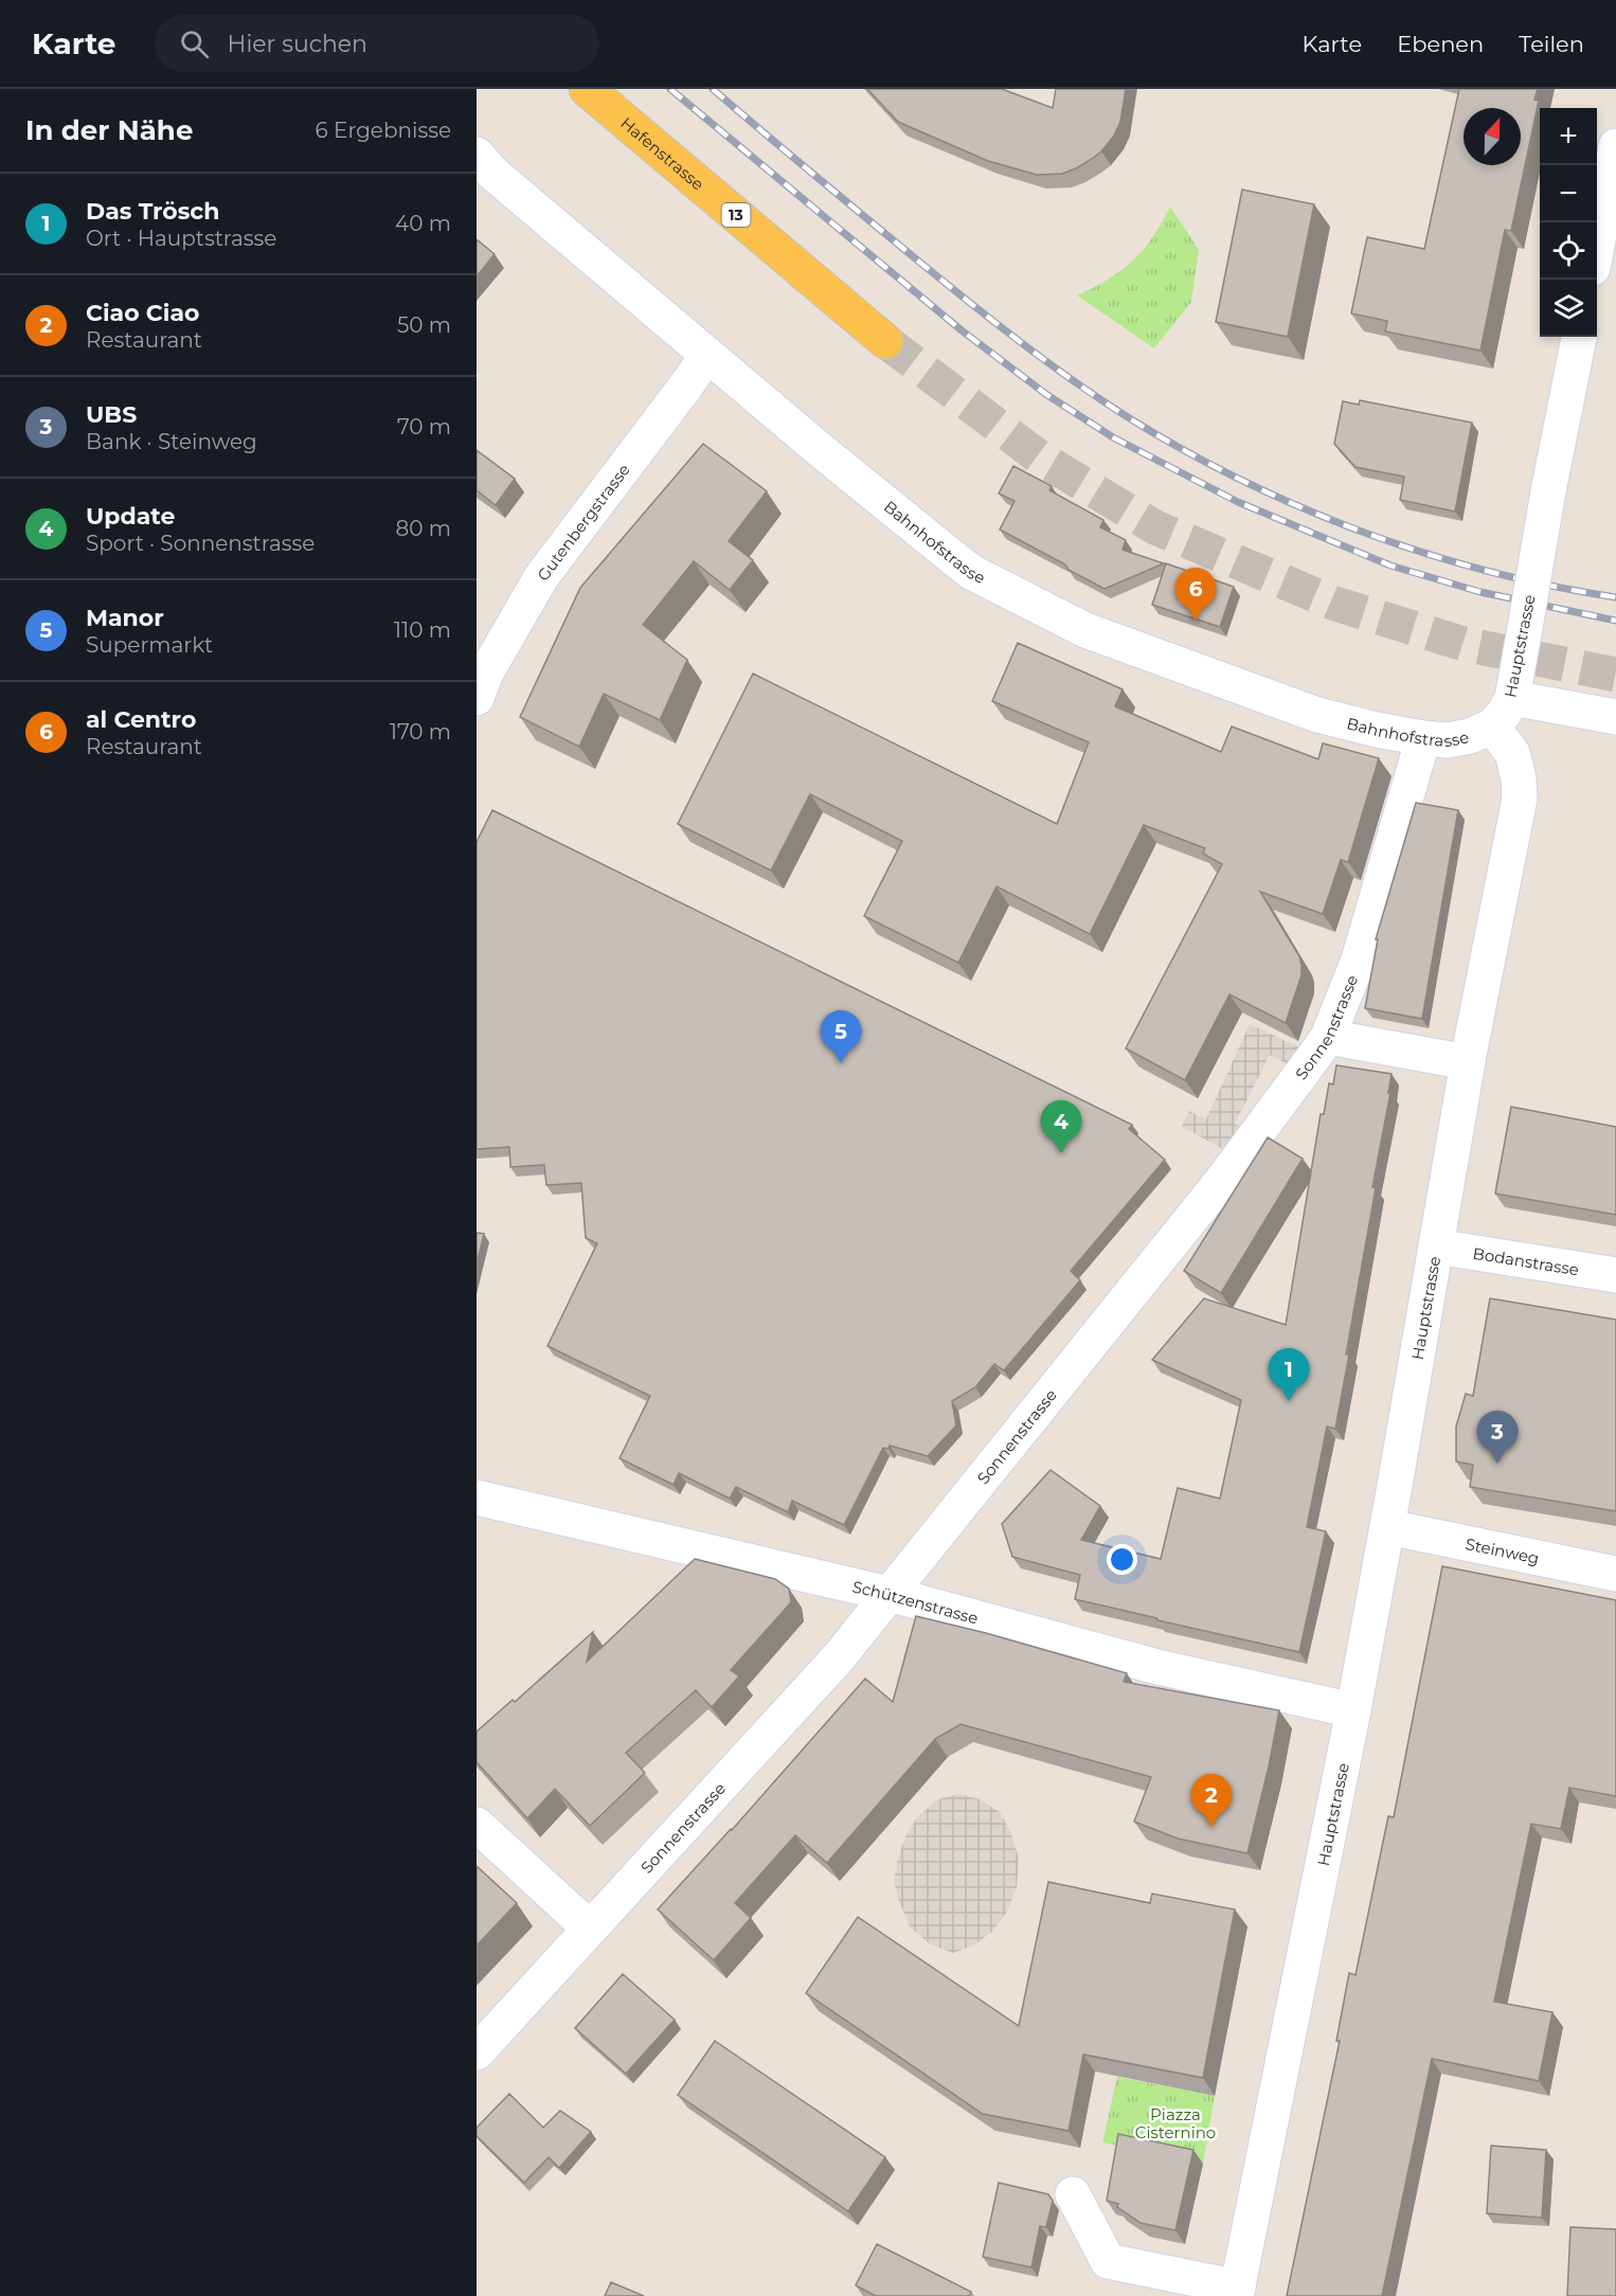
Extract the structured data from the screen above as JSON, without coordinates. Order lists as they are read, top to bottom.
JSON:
{
  "streets": {
    "main road": ["Hafenstrasse", "13"],
    "street": [
      "Gutenbergstrasse",
      "Bahnhofstrasse",
      "Hauptstrasse",
      "Sonnenstrasse",
      "Bodanstrasse",
      "Steinweg",
      "Schützenstrasse"
    ]
  },
  "crossings": [
    ["Gutenbergstrasse", "Bahnhofstrasse"],
    ["Bahnhofstrasse", "Hauptstrasse"],
    ["Bahnhofstrasse", "Sonnenstrasse"],
    ["Hauptstrasse", "Bodanstrasse"],
    ["Hauptstrasse", "Steinweg"],
    ["Hauptstrasse", "Schützenstrasse"],
    ["Sonnenstrasse", "Schützenstrasse"]
  ],
  "parks": ["Piazza Cisternino"],
  "north": "top",
  "page": {
    "header": "Karte",
    "search": "Hier suchen",
    "nav": ["Karte", "Ebenen", "Teilen"],
    "heading": ["In der Nähe", "6 Ergebnisse"],
    "map_buttons": ["+", "−"],
    "list": [
      {
        "mark": "1",
        "name": "Das Trösch",
        "note": "Ort · Hauptstrasse",
        "value": "40 m"
      },
      {
        "mark": "2",
        "name": "Ciao Ciao",
        "note": "Restaurant",
        "value": "50 m"
      },
      {
        "mark": "3",
        "name": "UBS",
        "note": "Bank · Steinweg",
        "value": "70 m"
      },
      {
        "mark": "4",
        "name": "Update",
        "note": "Sport · Sonnenstrasse",
        "value": "80 m"
      },
      {
        "mark": "5",
        "name": "Manor",
        "note": "Supermarkt",
        "value": "110 m"
      },
      {
        "mark": "6",
        "name": "al Centro",
        "note": "Restaurant",
        "value": "170 m"
      }
    ],
    "pins": [
      "6",
      "5",
      "4",
      "1",
      "3",
      "2"
    ]
  }
}
